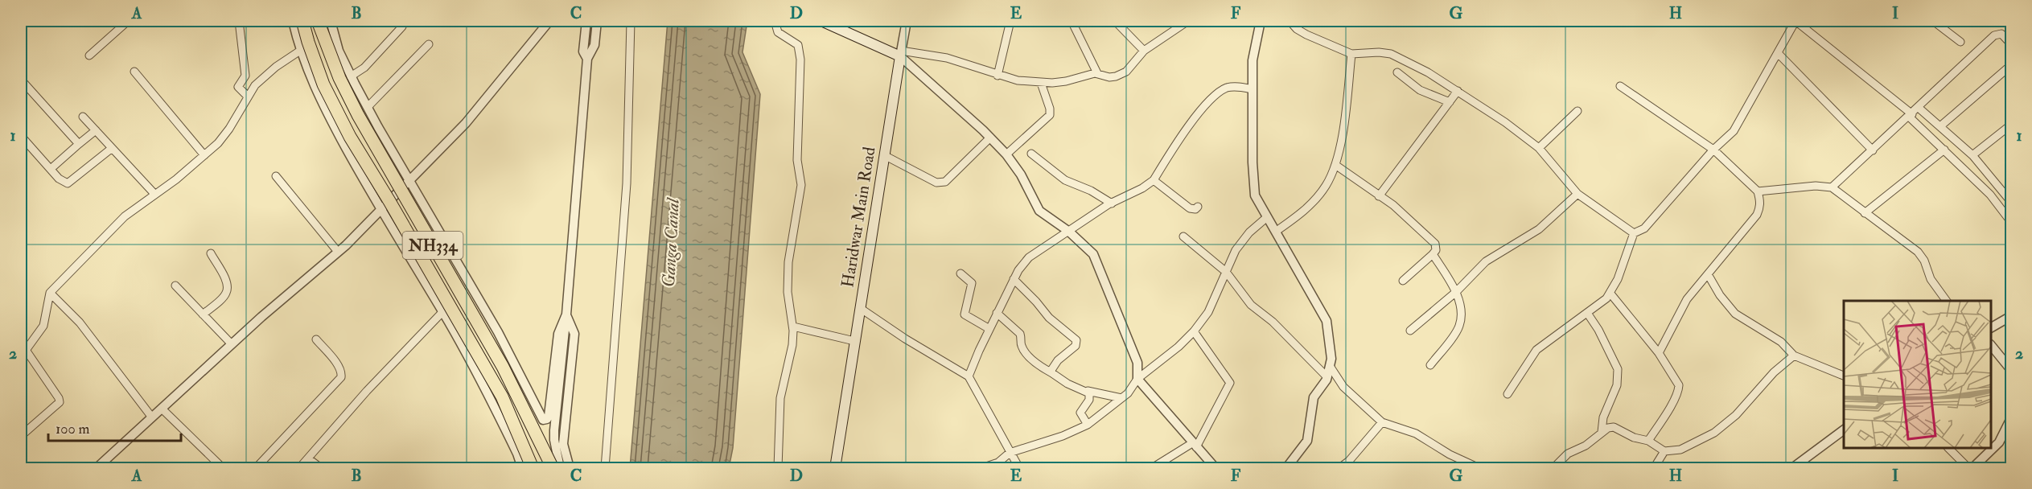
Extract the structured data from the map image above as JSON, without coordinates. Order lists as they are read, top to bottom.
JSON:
{
  "streets": {
    "highway": ["NH334"],
    "main road": ["Haridwar Main Road"]
  },
  "water": ["Ganga Canal"],
  "scale_bar": "100 m",
  "grid": {
    "columns": [
      "A",
      "B",
      "C",
      "D",
      "E",
      "F",
      "G",
      "H",
      "I"
    ],
    "rows": ["1", "2"]
  }
}
